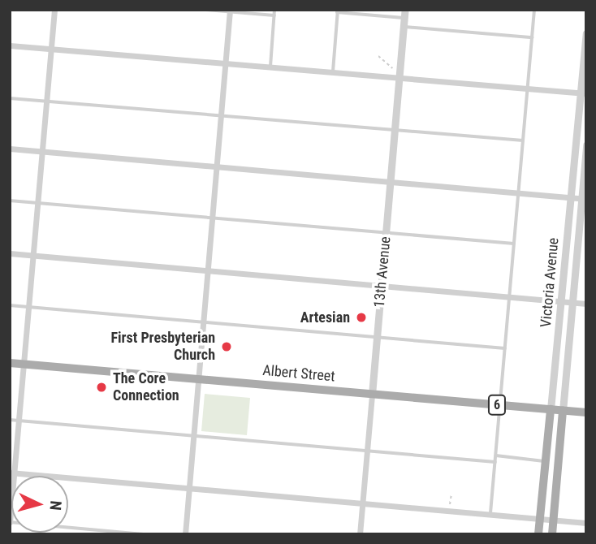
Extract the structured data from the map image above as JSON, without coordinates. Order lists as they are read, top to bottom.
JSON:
{
  "streets": {
    "main road": ["Victoria Avenue", "Albert Street", "6"],
    "street": ["13th Avenue"]
  },
  "crossings": [
    ["13th Avenue", "Albert Street"],
    ["Victoria Avenue", "Albert Street"]
  ],
  "places": ["Artesian", "First Presbyterian Church", "The Core Connection"],
  "north": "right"
}
